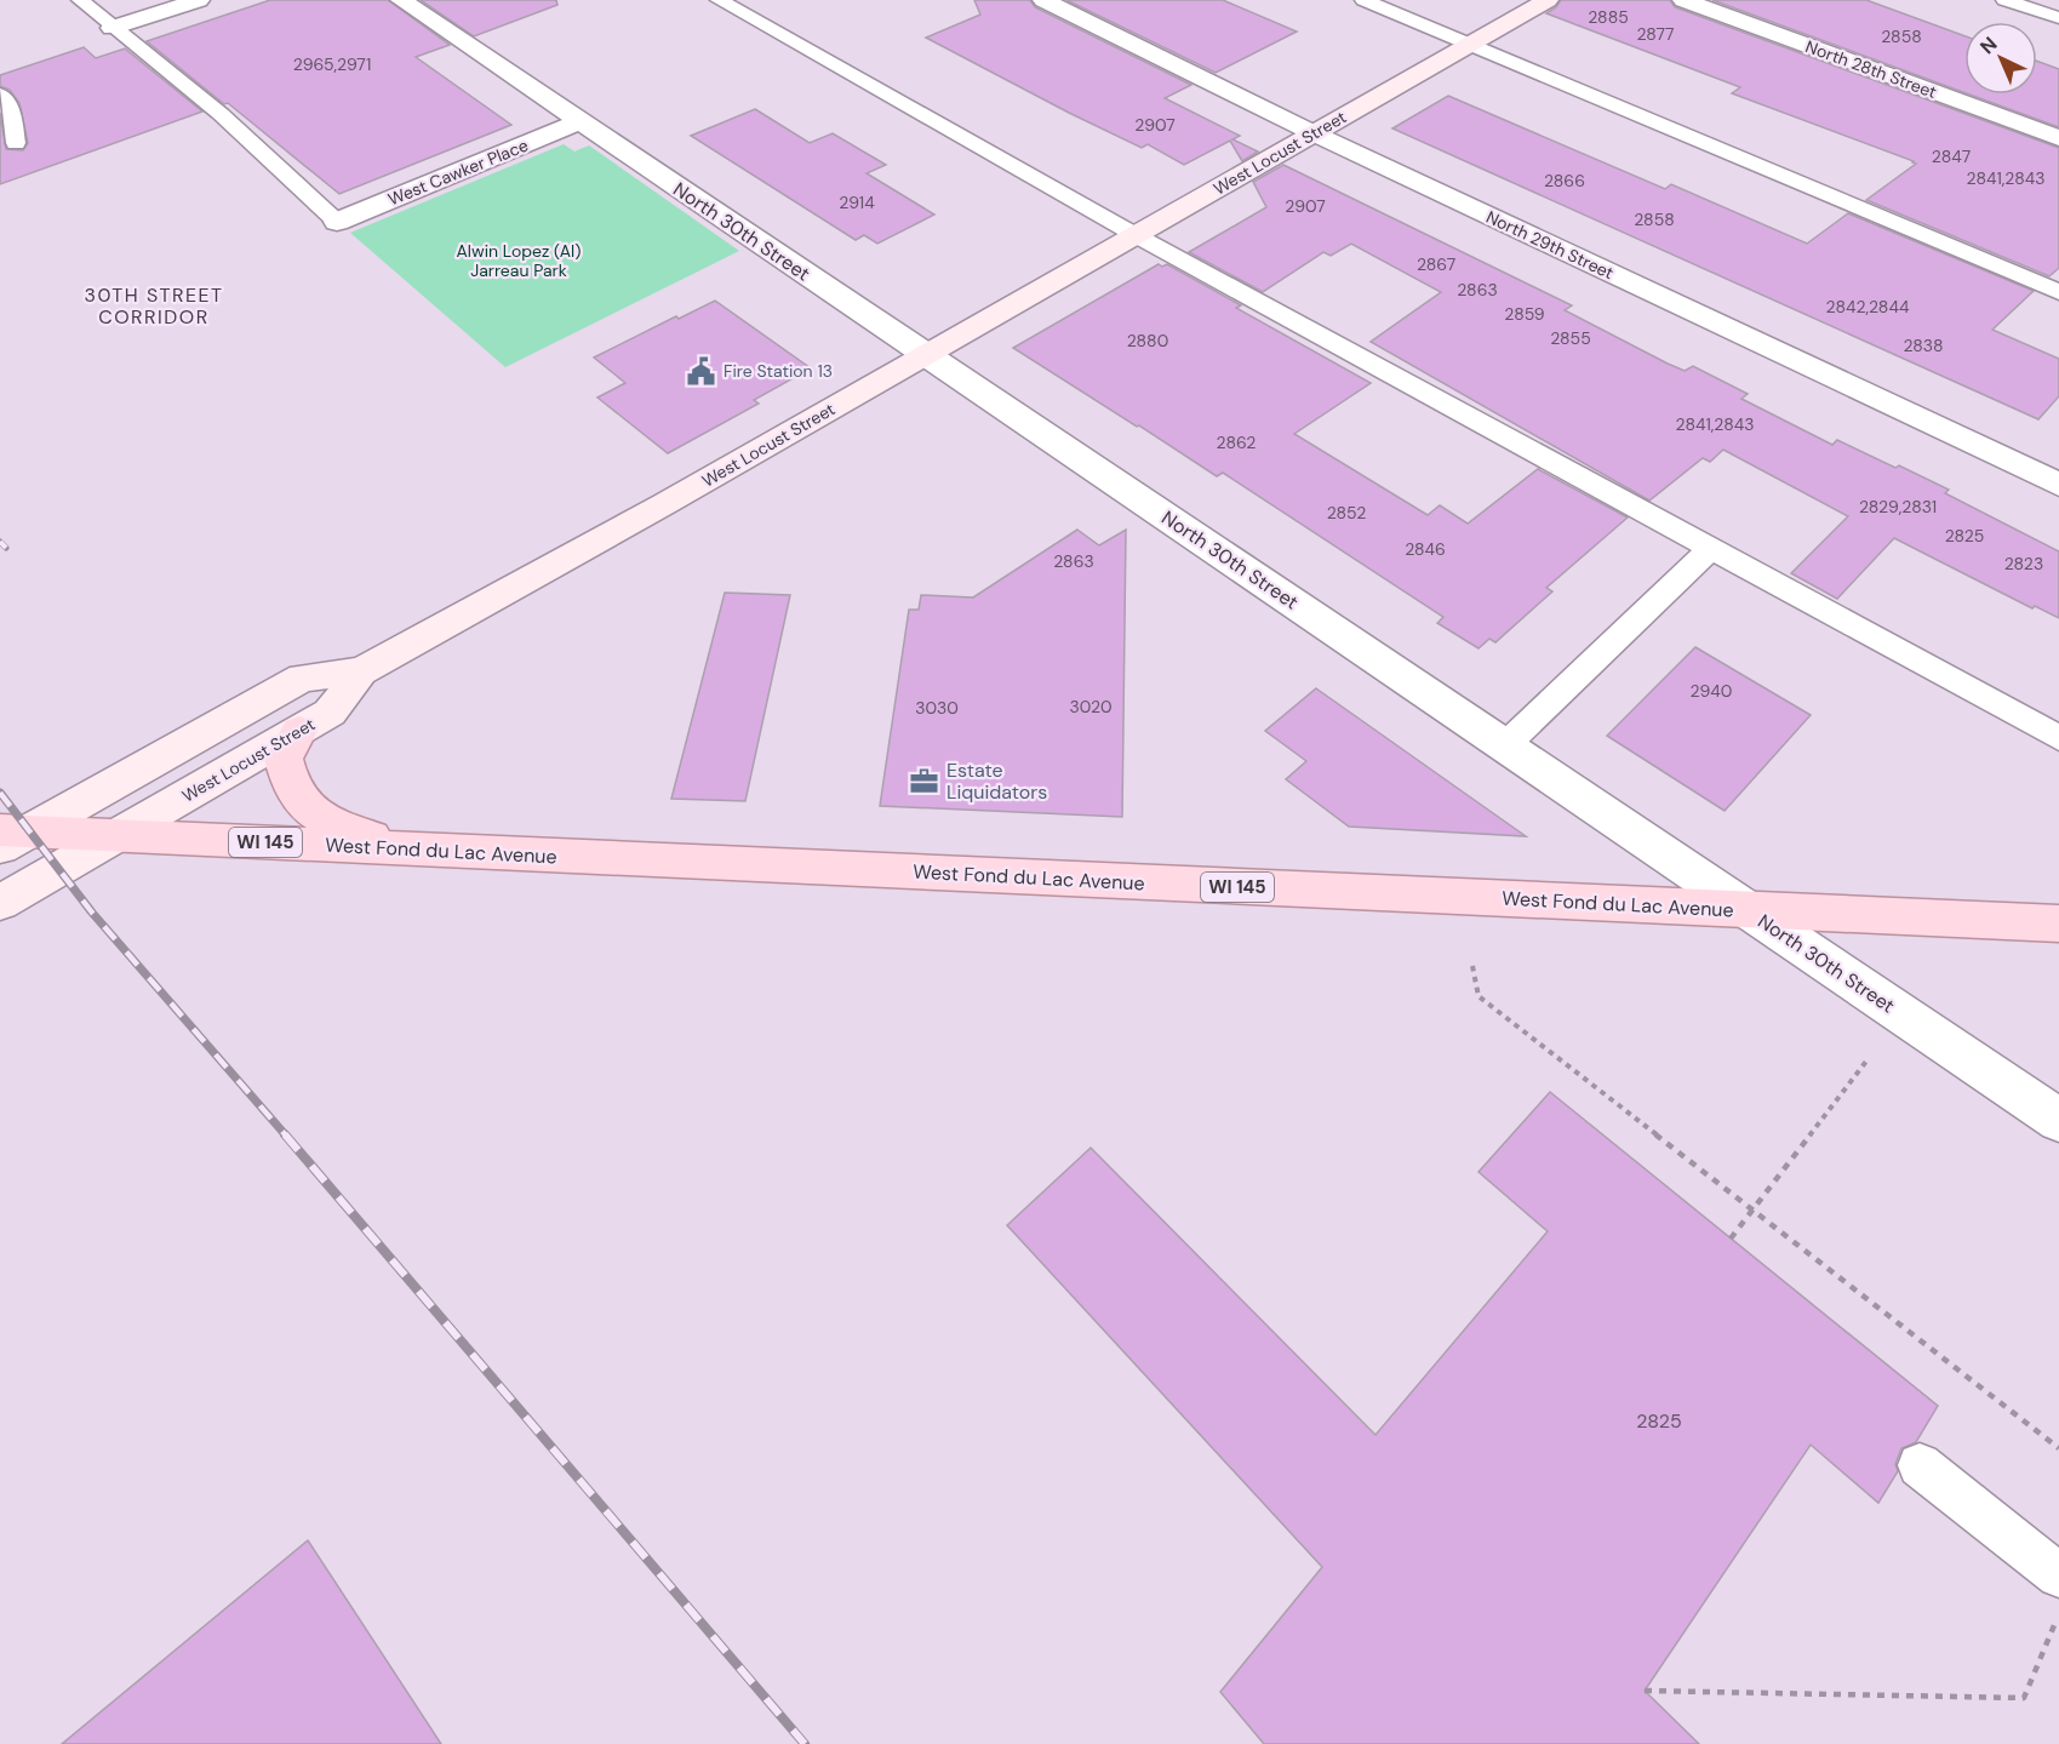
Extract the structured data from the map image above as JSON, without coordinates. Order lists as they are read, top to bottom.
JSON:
{
  "streets": {
    "main road": ["WI 145", "West Fond du Lac Avenue"],
    "street": [
      "North 28th Street",
      "West Locust Street",
      "West Cawker Place",
      "North 30th Street",
      "North 29th Street"
    ]
  },
  "crossings": [
    ["West Locust Street", "North 30th Street"],
    ["West Locust Street", "North 29th Street"],
    ["West Locust Street", "West Fond du Lac Avenue"],
    ["West Cawker Place", "North 30th Street"],
    ["North 30th Street", "West Fond du Lac Avenue"]
  ],
  "districts": ["30TH STREET CORRIDOR"],
  "parks": ["Alwin Lopez (Al) Jarreau Park"],
  "places": {
    "public building": ["Fire Station 13"],
    "office": ["Estate Liquidators"]
  },
  "house_numbers": [
    "2885",
    "2877",
    "2858",
    "2965,2971",
    "2907",
    "2847",
    "2841,2843",
    "2866",
    "2914",
    "2907",
    "2858",
    "2867",
    "2863",
    "2842,2844",
    "2859",
    "2855",
    "2880",
    "2838",
    "2841,2843",
    "2862",
    "2829,2831",
    "2852",
    "2825",
    "2846",
    "2863",
    "2823",
    "2940",
    "3020",
    "3030",
    "2825"
  ],
  "north": "top left"
}
